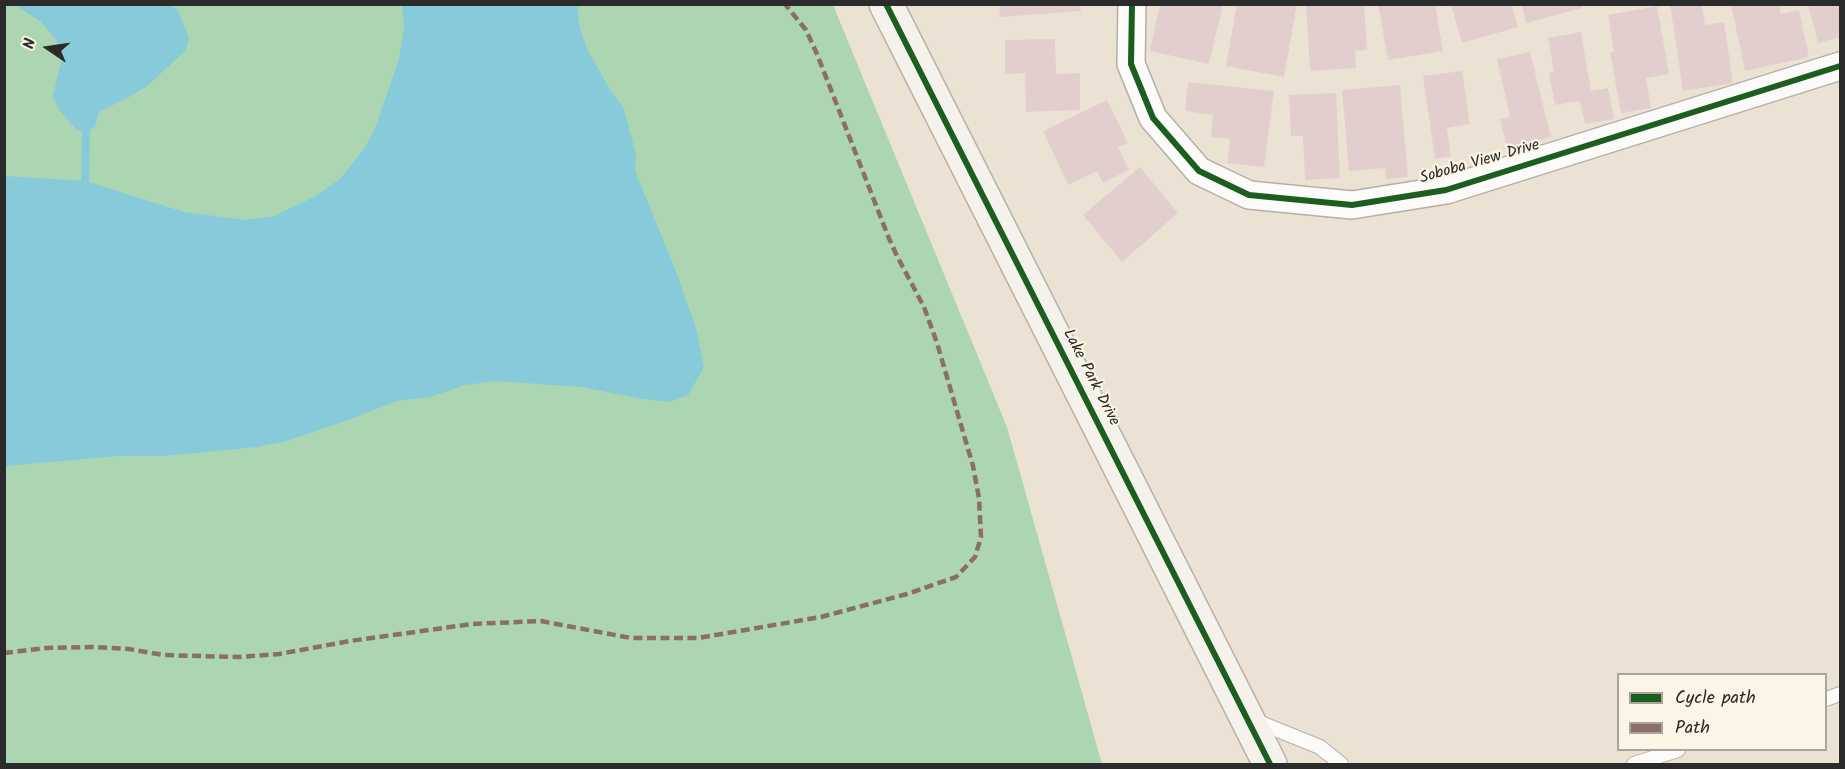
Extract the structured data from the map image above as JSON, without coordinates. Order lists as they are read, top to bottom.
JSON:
{
  "streets": {
    "street": ["Soboba View Drive", "Lake Park Drive"]
  },
  "legend": ["Cycle path", "Path"],
  "north": "left"
}
